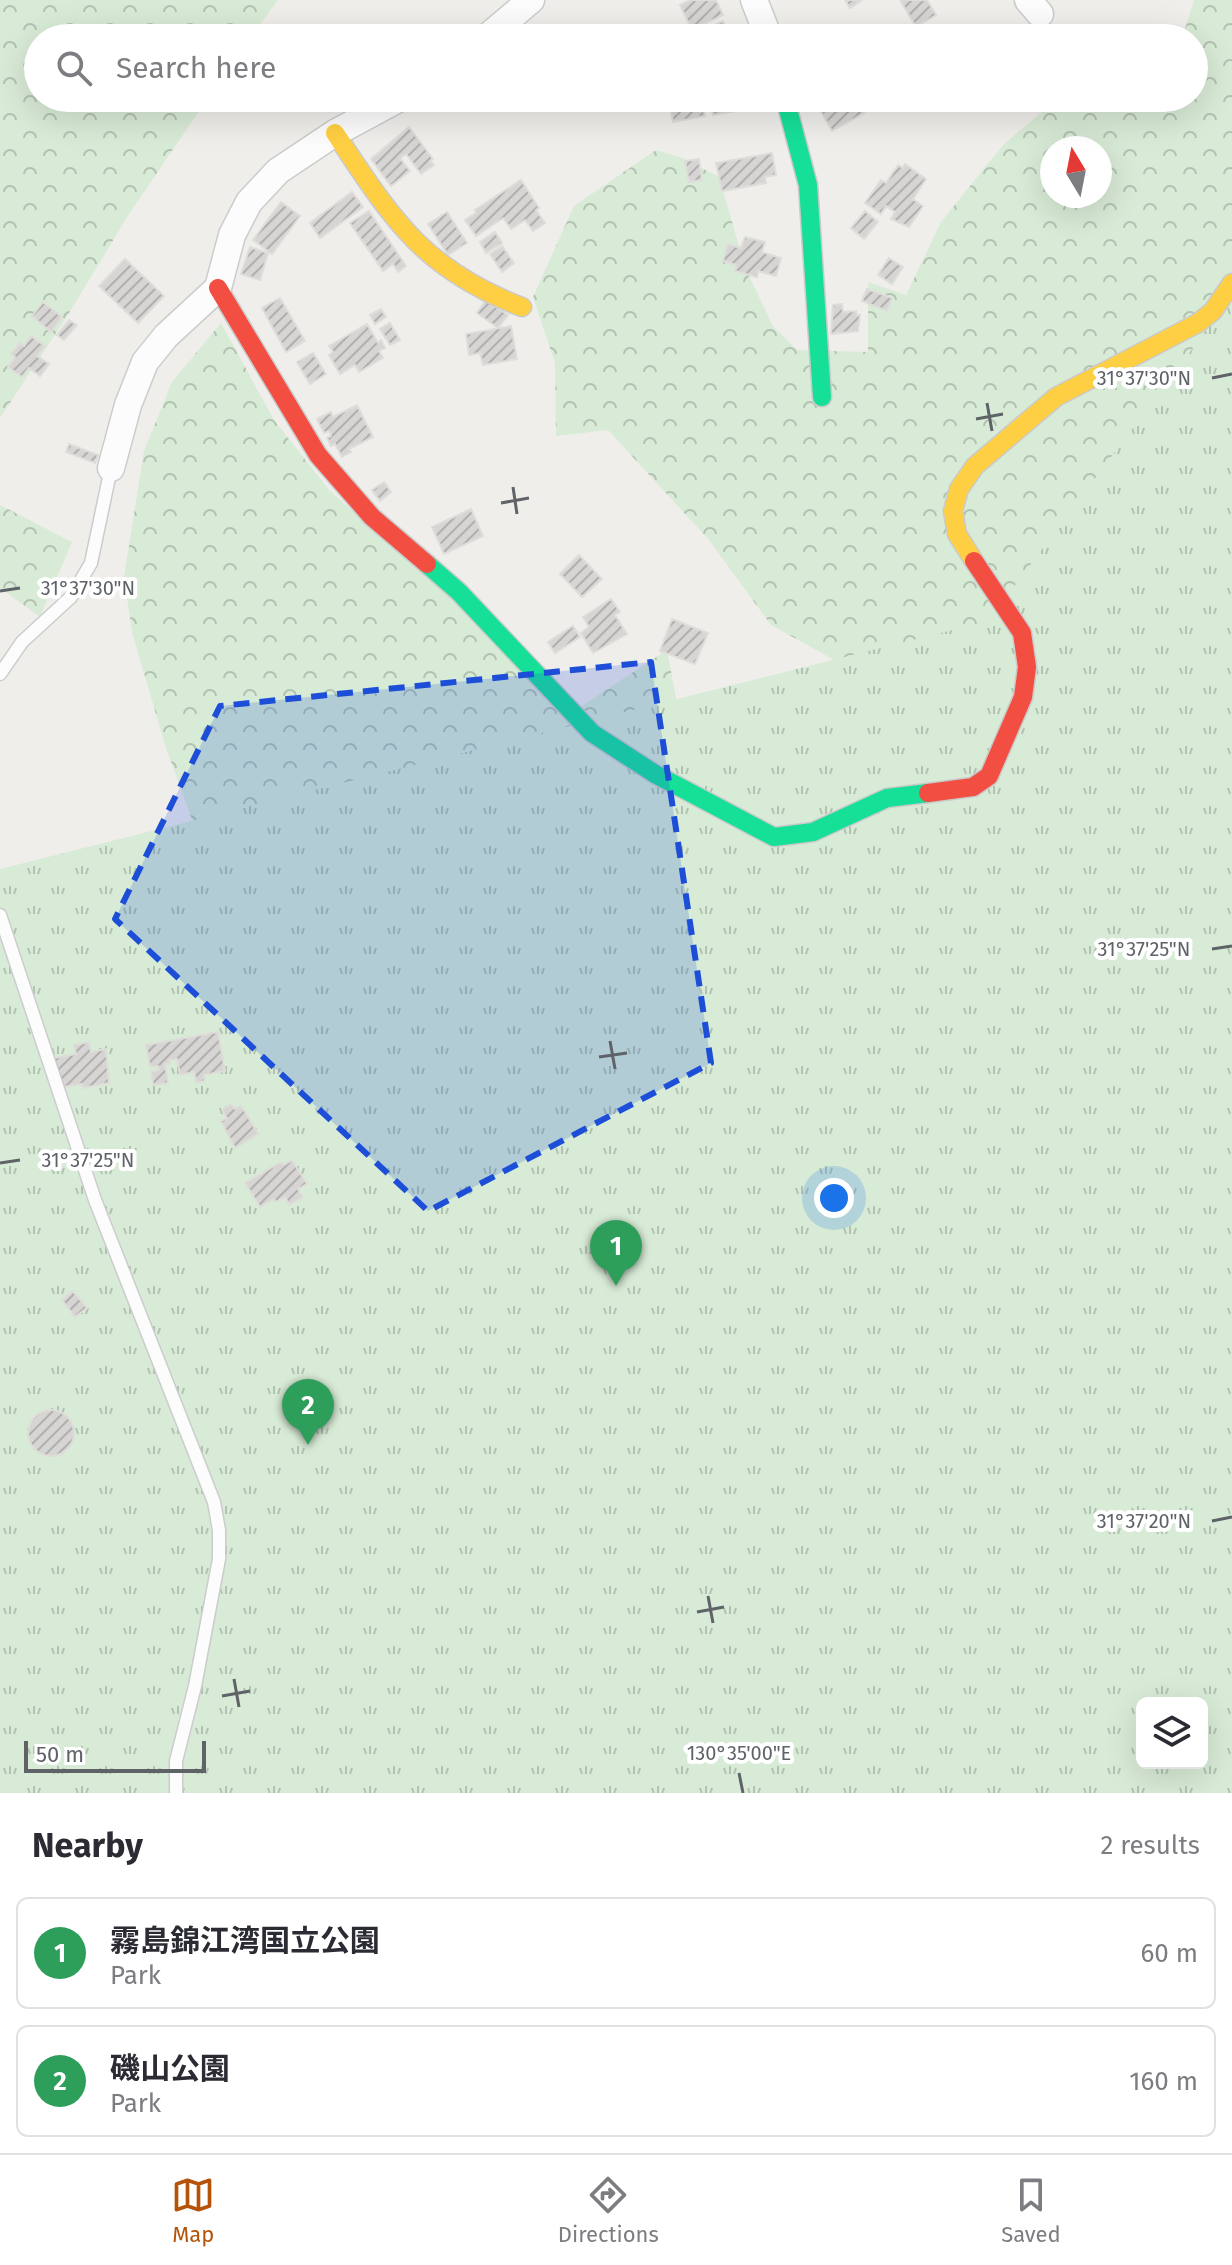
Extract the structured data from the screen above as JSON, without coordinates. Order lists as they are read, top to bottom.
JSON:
{
  "scale_bar": "50 m",
  "north": "top",
  "page": {
    "search": "Search here",
    "pins": ["1", "2"],
    "scale": "50 m",
    "heading": ["Nearby", "2 results"],
    "list": [
      {
        "mark": "1",
        "name": "霧島錦江湾国立公園",
        "note": "Park",
        "value": "60 m"
      },
      {
        "mark": "2",
        "name": "磯山公園",
        "note": "Park",
        "value": "160 m"
      }
    ],
    "nav": ["Map", "Directions", "Saved"]
  },
  "coordinates": [
    "31°37'30\"N",
    "31°37'25\"N",
    "31°37'20\"N",
    "130°35'00\"E"
  ]
}
